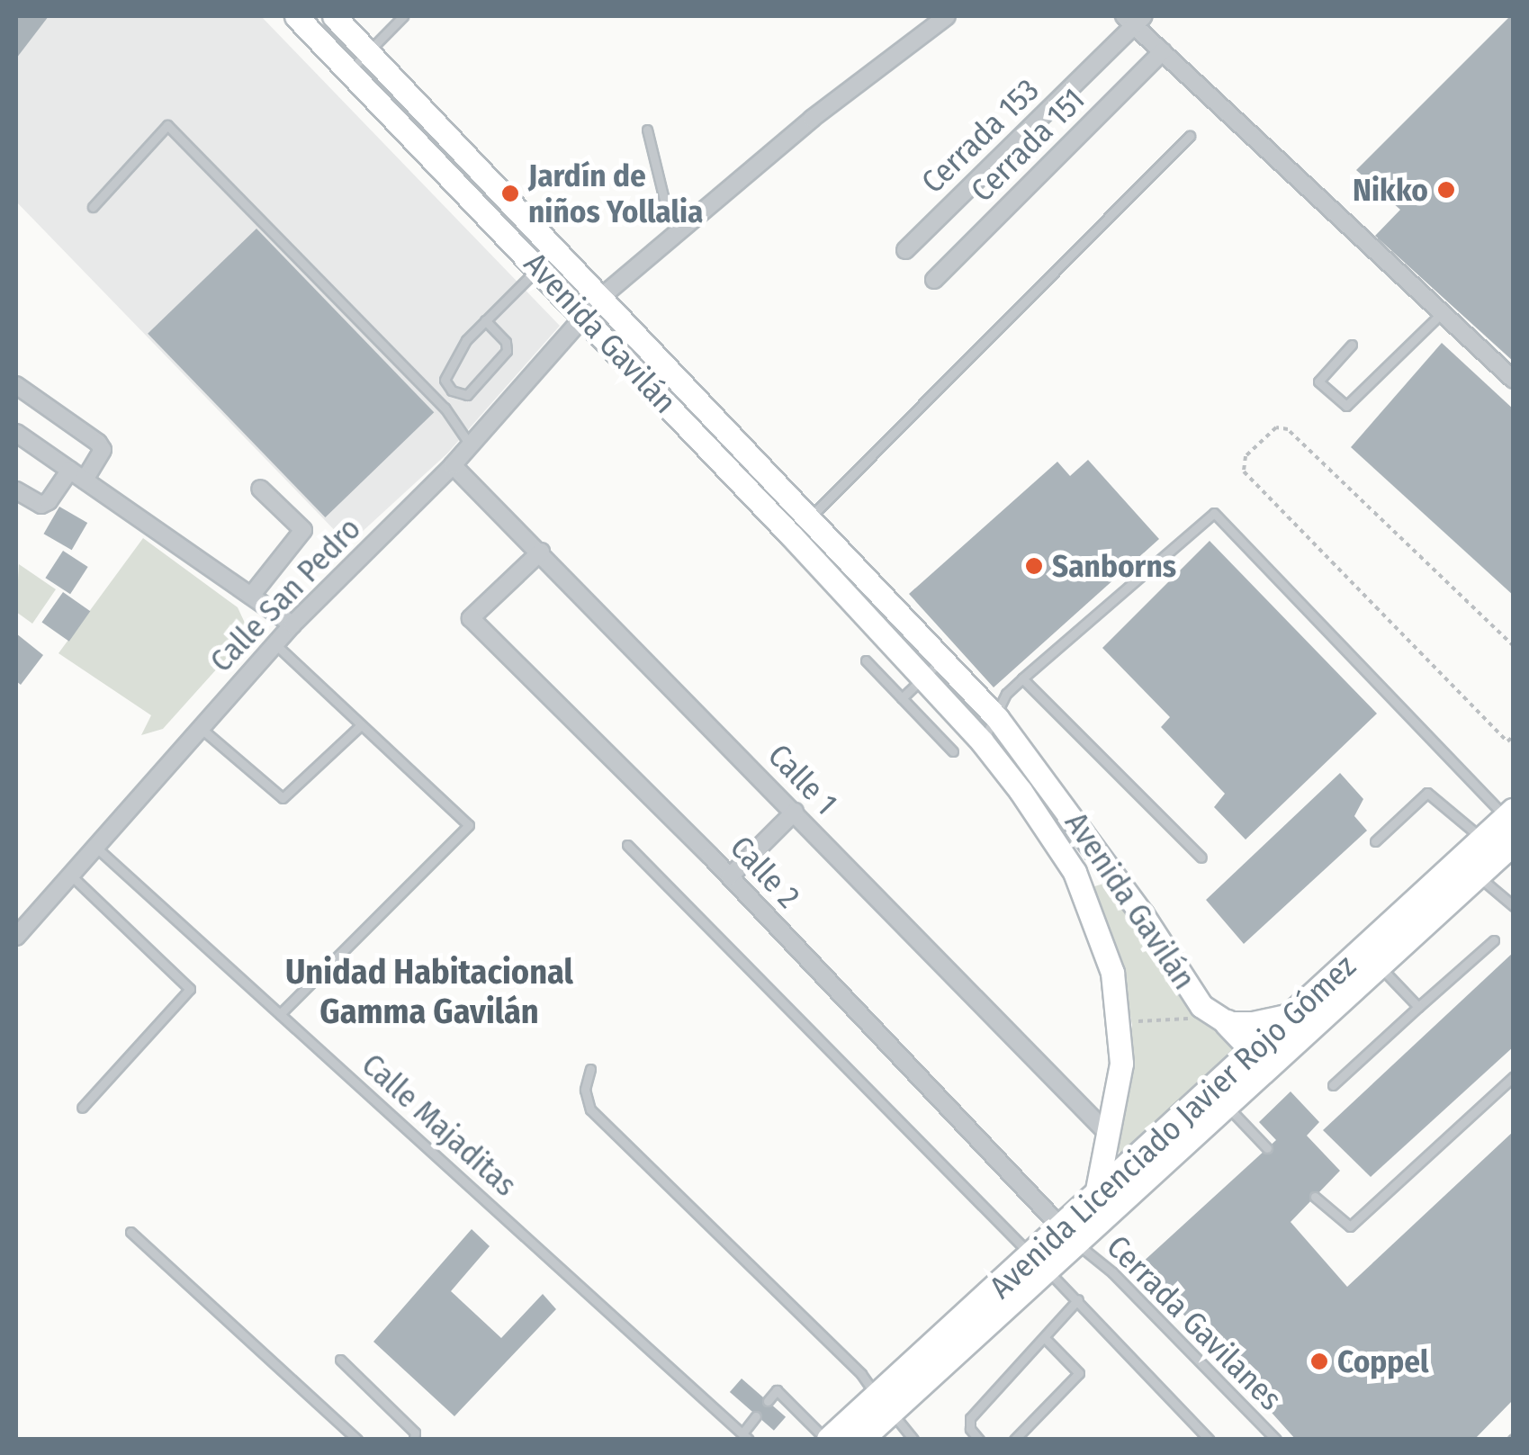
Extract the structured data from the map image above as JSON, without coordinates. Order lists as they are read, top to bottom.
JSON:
{
  "streets": {
    "main road": ["Avenida Gavilán", "Avenida Licenciado Javier Rojo Gómez"],
    "street": [
      "Cerrada 153",
      "Cerrada 151",
      "Calle San Pedro",
      "Calle 1",
      "Calle 2"
    ],
    "lane": ["Calle Majaditas", "Cerrada Gavilanes"]
  },
  "crossings": [
    ["Avenida Gavilán", "Calle San Pedro"],
    ["Avenida Gavilán", "Calle 1"],
    ["Avenida Gavilán", "Avenida Licenciado Javier Rojo Gómez"],
    ["Calle San Pedro", "Calle 1"],
    ["Calle San Pedro", "Calle Majaditas"],
    ["Calle 1", "Calle 2"],
    ["Calle 2", "Avenida Licenciado Javier Rojo Gómez"],
    ["Calle 2", "Cerrada Gavilanes"],
    ["Avenida Licenciado Javier Rojo Gómez", "Cerrada Gavilanes"]
  ],
  "districts": ["Unidad Habitacional Gamma Gavilán"],
  "places": [
    "Nikko",
    "Jardín de niños Yollalia",
    "Sanborns",
    "Coppel"
  ]
}
